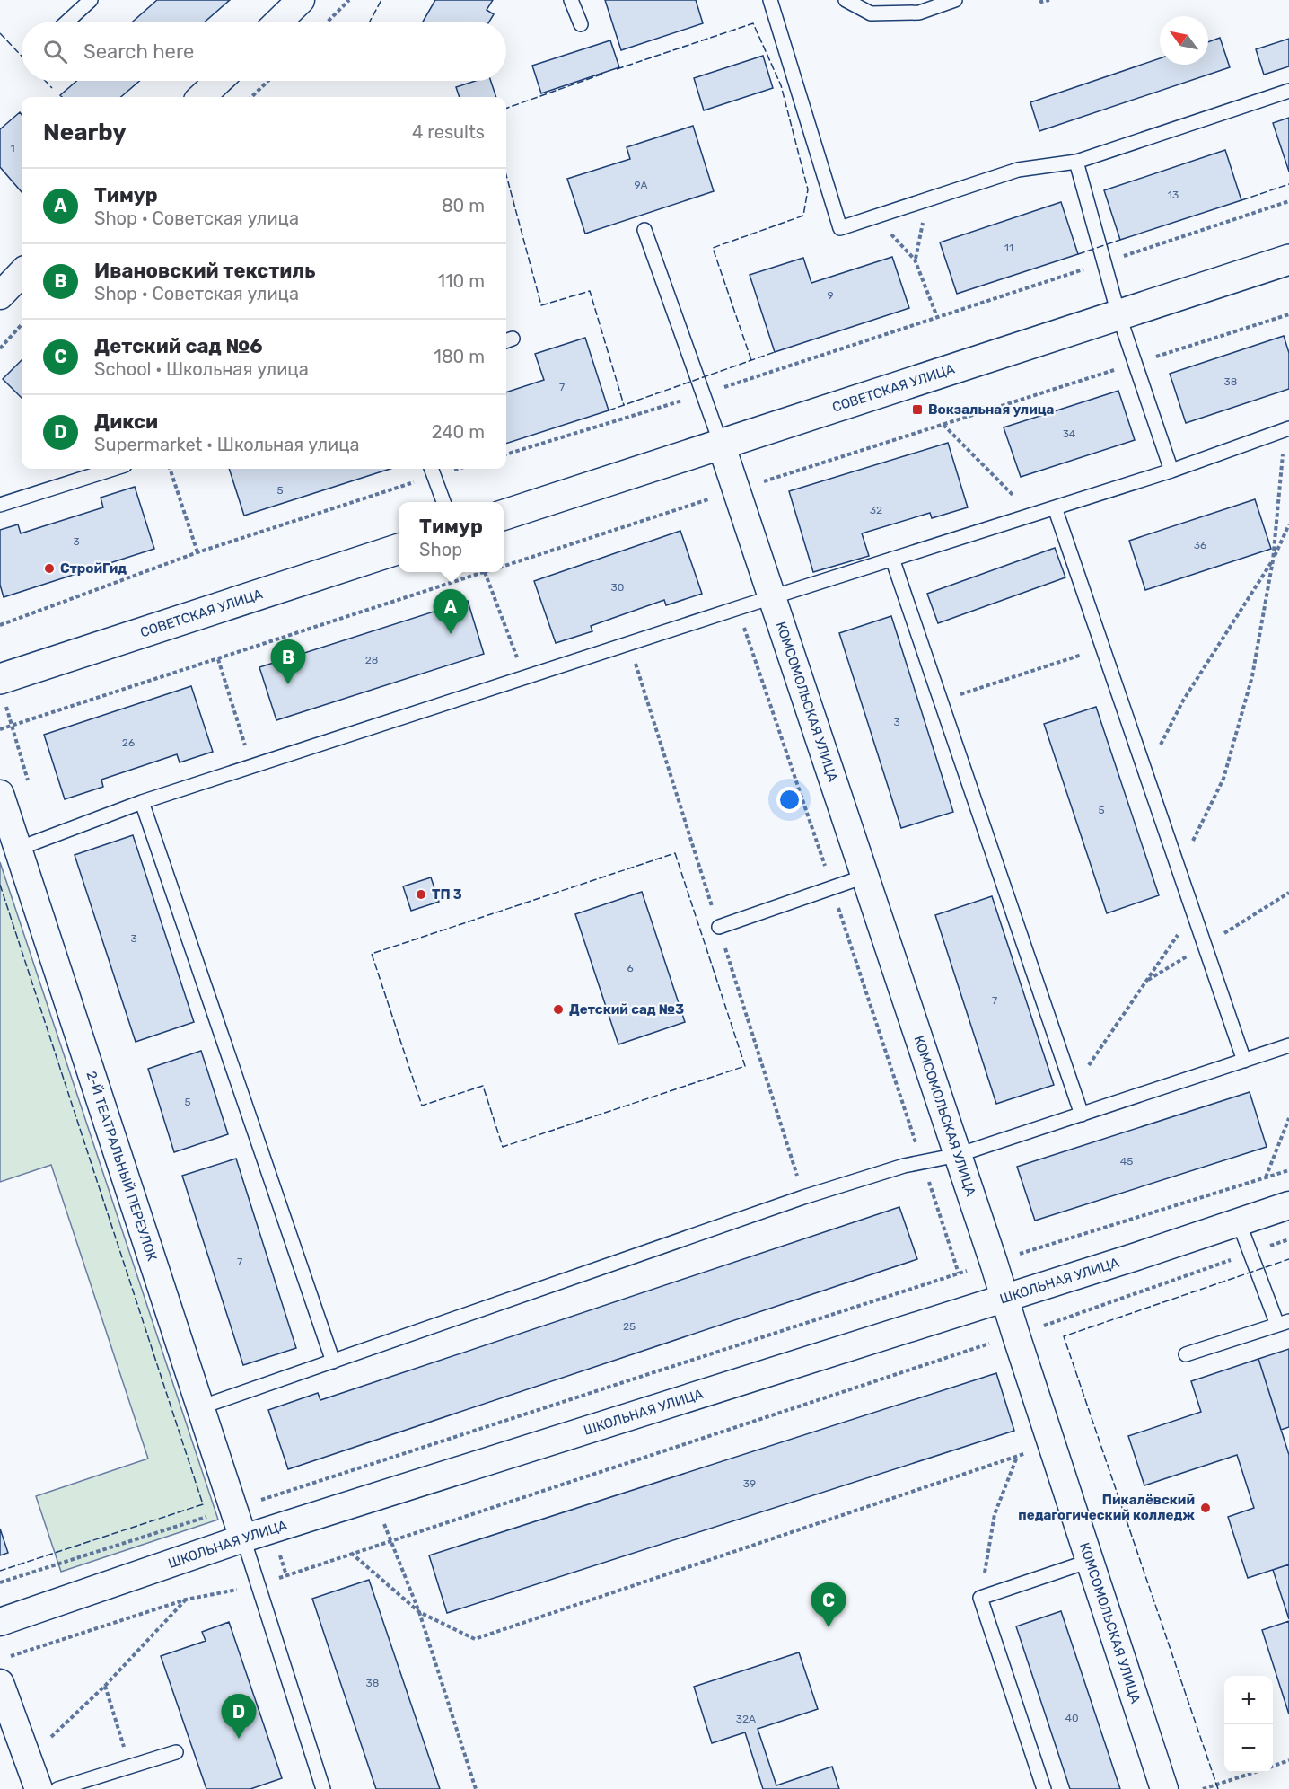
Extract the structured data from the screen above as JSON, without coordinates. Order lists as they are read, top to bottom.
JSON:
{
  "streets": {
    "street": [
      "СОВЕТСКАЯ УЛИЦА",
      "КОМСОМОЛЬСКАЯ УЛИЦА",
      "2-Й ТЕАТРАЛЬНЫЙ ПЕРЕУЛОК",
      "ШКОЛЬНАЯ УЛИЦА"
    ]
  },
  "crossings": [
    ["СОВЕТСКАЯ УЛИЦА", "КОМСОМОЛЬСКАЯ УЛИЦА"],
    ["КОМСОМОЛЬСКАЯ УЛИЦА", "ШКОЛЬНАЯ УЛИЦА"],
    ["2-Й ТЕАТРАЛЬНЫЙ ПЕРЕУЛОК", "ШКОЛЬНАЯ УЛИЦА"]
  ],
  "places": {
    "transit": ["Вокзальная улица"],
    "other": [
      "СтройГид",
      "ТП 3",
      "Детский сад №3",
      "Пикалёвский педагогический колледж"
    ]
  },
  "house_numbers": [
    "1",
    "9А",
    "13",
    "11",
    "9",
    "38",
    "7",
    "34",
    "5",
    "32",
    "3",
    "36",
    "30",
    "28",
    "3",
    "26",
    "5",
    "3",
    "6",
    "7",
    "5",
    "45",
    "7",
    "25",
    "39",
    "38",
    "40",
    "32А"
  ],
  "north": "top left",
  "page": {
    "search": "Search here",
    "heading": ["Nearby", "4 results"],
    "list": [
      {
        "mark": "A",
        "name": "Тимур",
        "note": "Shop · Советская улица",
        "value": "80 m"
      },
      {
        "mark": "B",
        "name": "Ивановский текстиль",
        "note": "Shop · Советская улица",
        "value": "110 m"
      },
      {
        "mark": "C",
        "name": "Детский сад №6",
        "note": "School · Школьная улица",
        "value": "180 m"
      },
      {
        "mark": "D",
        "name": "Дикси",
        "note": "Supermarket · Школьная улица",
        "value": "240 m"
      }
    ],
    "popup": ["Тимур", "Shop"],
    "pins": [
      "A",
      "B",
      "C",
      "D"
    ],
    "map_buttons": ["+", "−"]
  }
}
